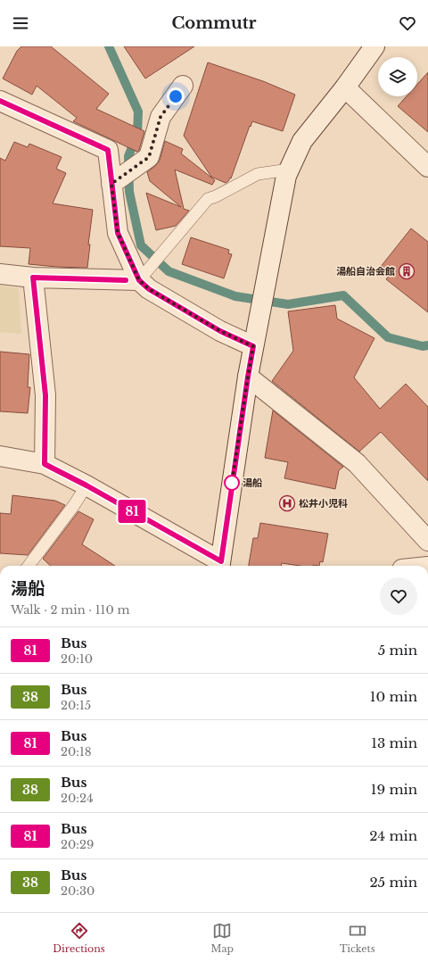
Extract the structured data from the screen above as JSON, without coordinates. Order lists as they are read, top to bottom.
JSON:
{
  "places": {
    "building": ["湯船自治会館"],
    "other": ["湯船"],
    "hospital": ["松井小児科"]
  },
  "lines": ["bus line 81"],
  "page": {
    "header": "Commutr",
    "on_map": "81",
    "heading": ["湯船", "Walk · 2 min · 110 m"],
    "list": [
      {
        "mark": "81",
        "name": "Bus",
        "note": "20:10",
        "value": "5 min"
      },
      {
        "mark": "38",
        "name": "Bus",
        "note": "20:15",
        "value": "10 min"
      },
      {
        "mark": "81",
        "name": "Bus",
        "note": "20:18",
        "value": "13 min"
      },
      {
        "mark": "38",
        "name": "Bus",
        "note": "20:24",
        "value": "19 min"
      },
      {
        "mark": "81",
        "name": "Bus",
        "note": "20:29",
        "value": "24 min"
      },
      {
        "mark": "38",
        "name": "Bus",
        "note": "20:30",
        "value": "25 min"
      }
    ],
    "tabs": ["Directions", "Map", "Tickets"]
  }
}
